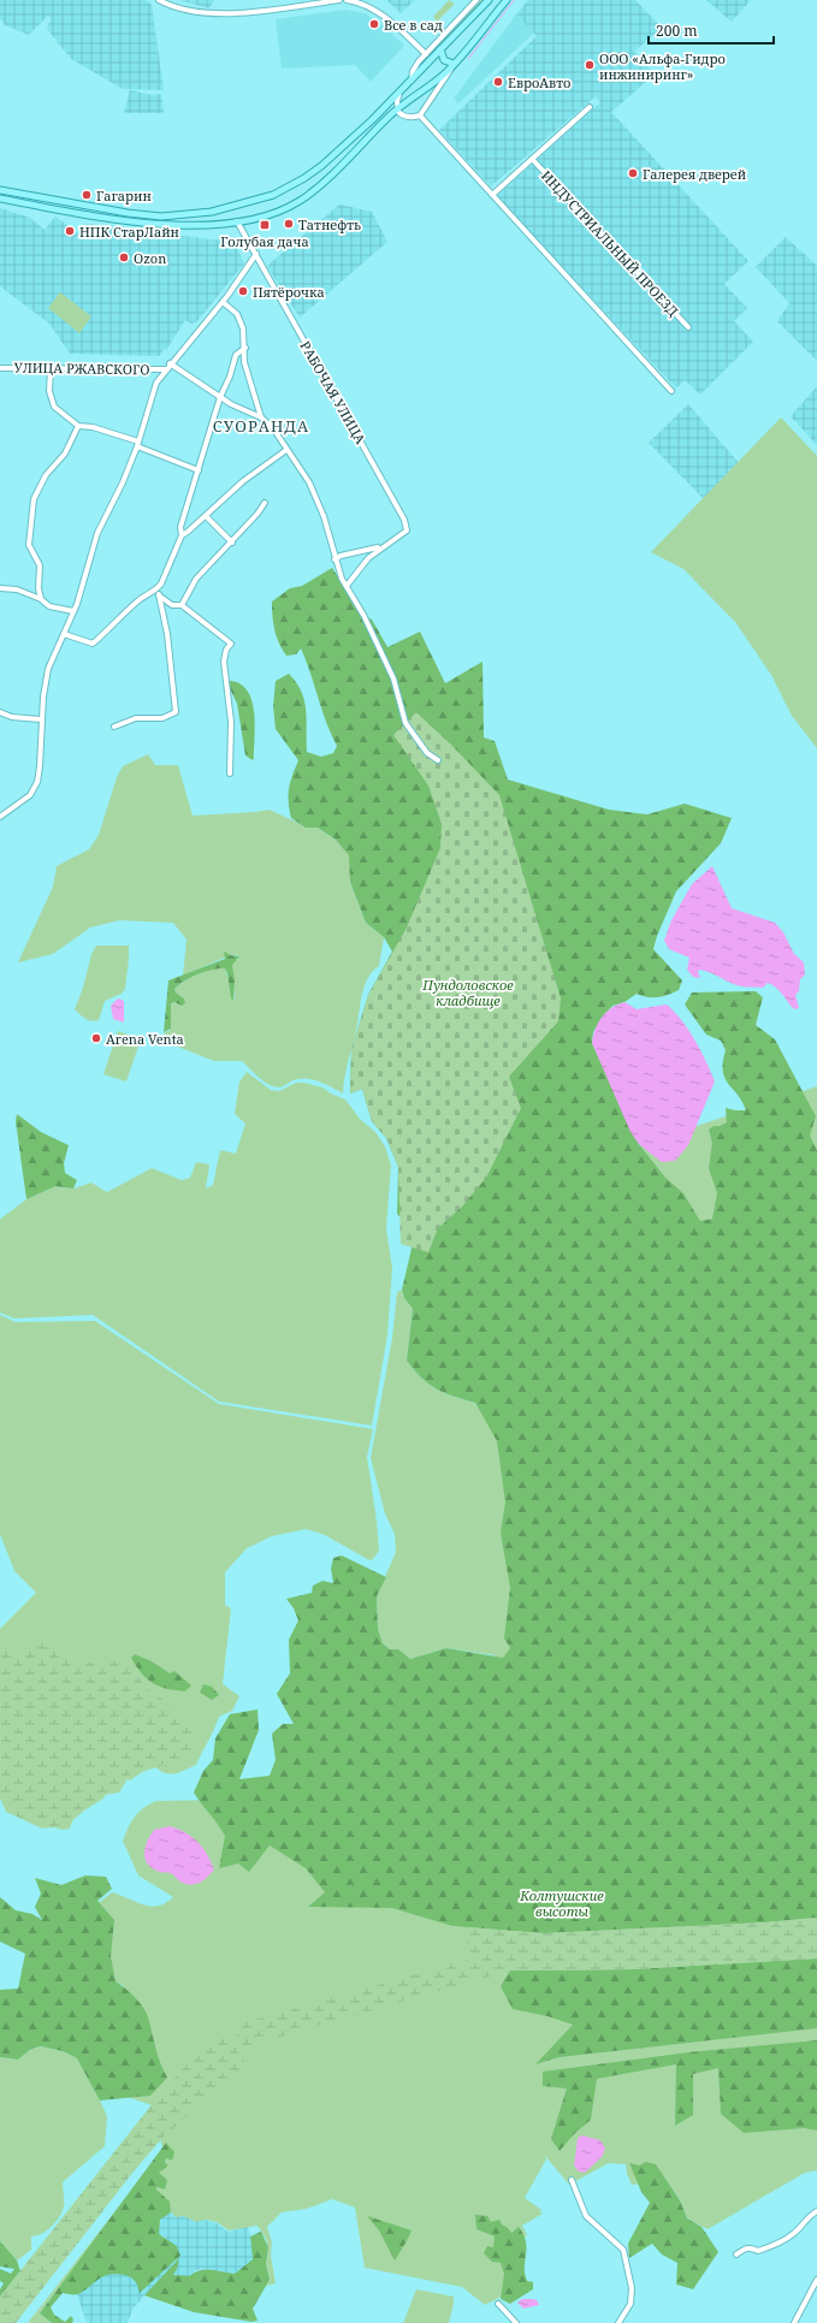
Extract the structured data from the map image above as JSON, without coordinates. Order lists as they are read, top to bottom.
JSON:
{
  "streets": {
    "street": ["ИНДУСТРИАЛЬНЫЙ ПРОЕЗД", "УЛИЦА РЖАВСКОГО", "РАБОЧАЯ УЛИЦА"]
  },
  "districts": ["СУОРАНДА"],
  "parks": ["Пундоловское кладбище", "Колтушские высоты"],
  "places": {
    "other": [
      "Все в сад",
      "ООО «Альфа-Гидро инжиниринг»",
      "ЕвроАвто",
      "Галерея дверей",
      "Гагарин",
      "Татнефть",
      "НПК СтарЛайн",
      "Ozon",
      "Пятёрочка",
      "Arena Venta"
    ],
    "transit": ["Голубая дача"]
  },
  "scale_bar": "200 m"
}
